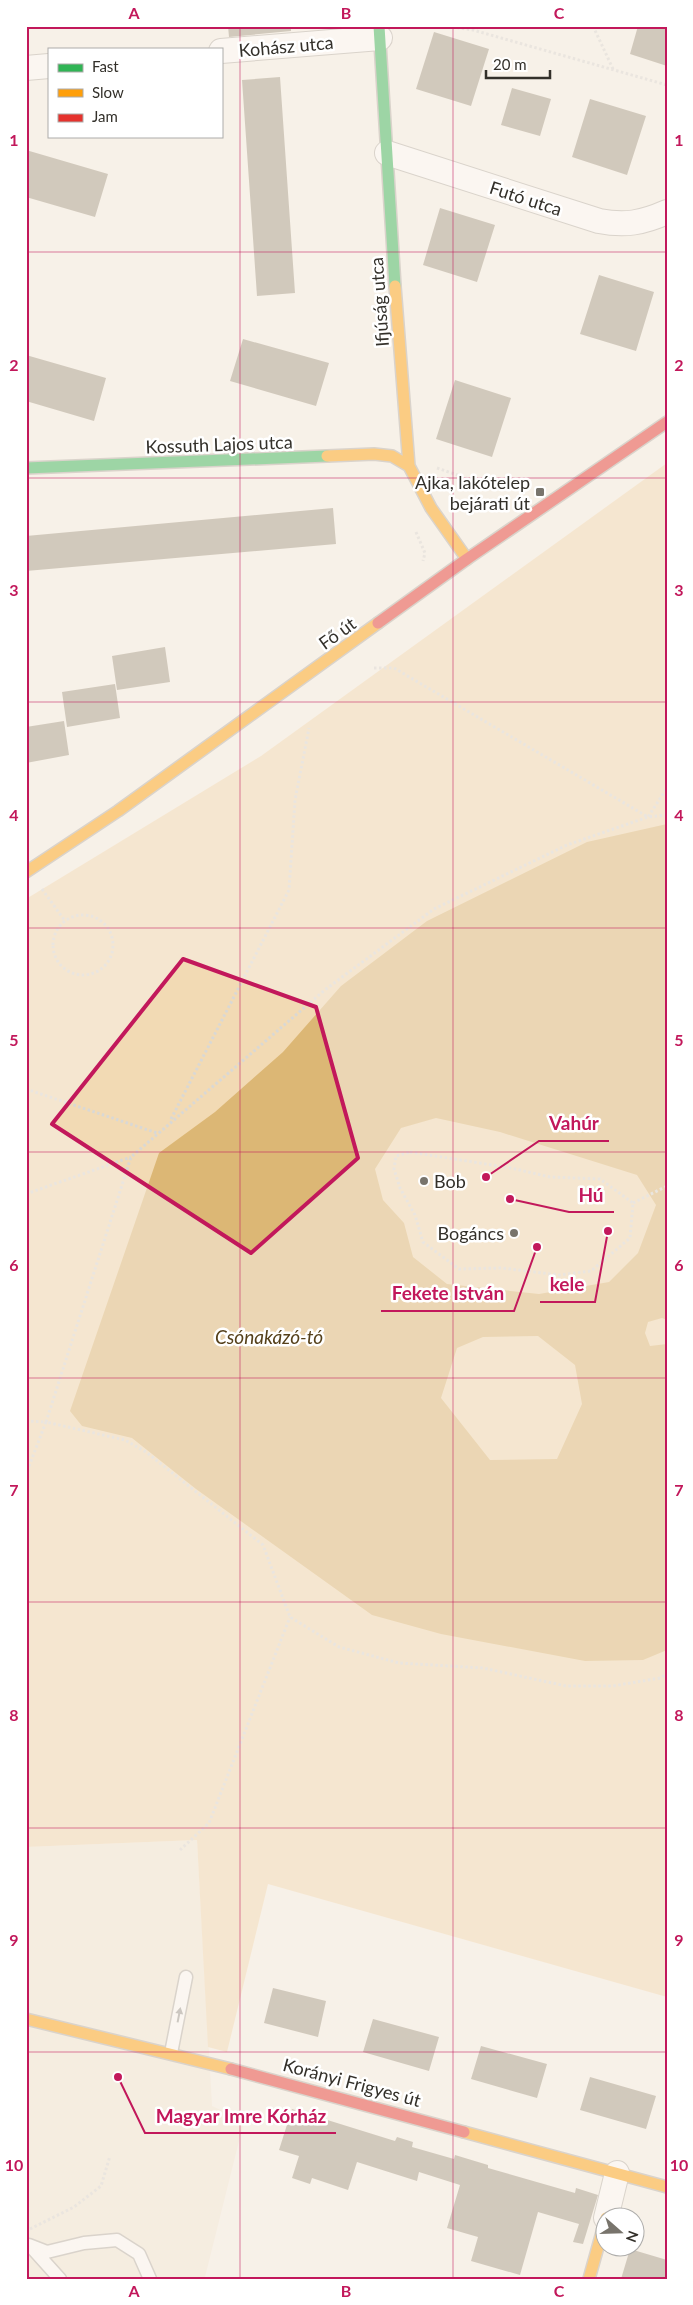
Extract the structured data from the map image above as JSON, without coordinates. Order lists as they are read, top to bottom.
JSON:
{
  "streets": {
    "main road": [
      "Ifjúság utca",
      "Kossuth Lajos utca",
      "Fő út",
      "Korányi Frigyes út"
    ],
    "street": ["Kohász utca", "Futó utca"]
  },
  "crossings": [
    ["Kohász utca", "Ifjúság utca"],
    ["Futó utca", "Ifjúság utca"],
    ["Ifjúság utca", "Kossuth Lajos utca"],
    ["Ifjúság utca", "Fő út"]
  ],
  "water": ["Csónakázó-tó"],
  "places": {
    "transit": ["Ajka, lakótelep bejárati út"],
    "other": [
      "Vahúr",
      "Bob",
      "Hú",
      "kele",
      "Bogáncs",
      "Fekete István",
      "Magyar Imre Kórház"
    ]
  },
  "legend": ["Fast", "Slow", "Jam"],
  "scale_bar": "20 m",
  "north": "right",
  "grid": {
    "columns": ["A", "B", "C"],
    "rows": [
      "1",
      "2",
      "3",
      "4",
      "5",
      "6",
      "7",
      "8",
      "9",
      "10"
    ]
  }
}
